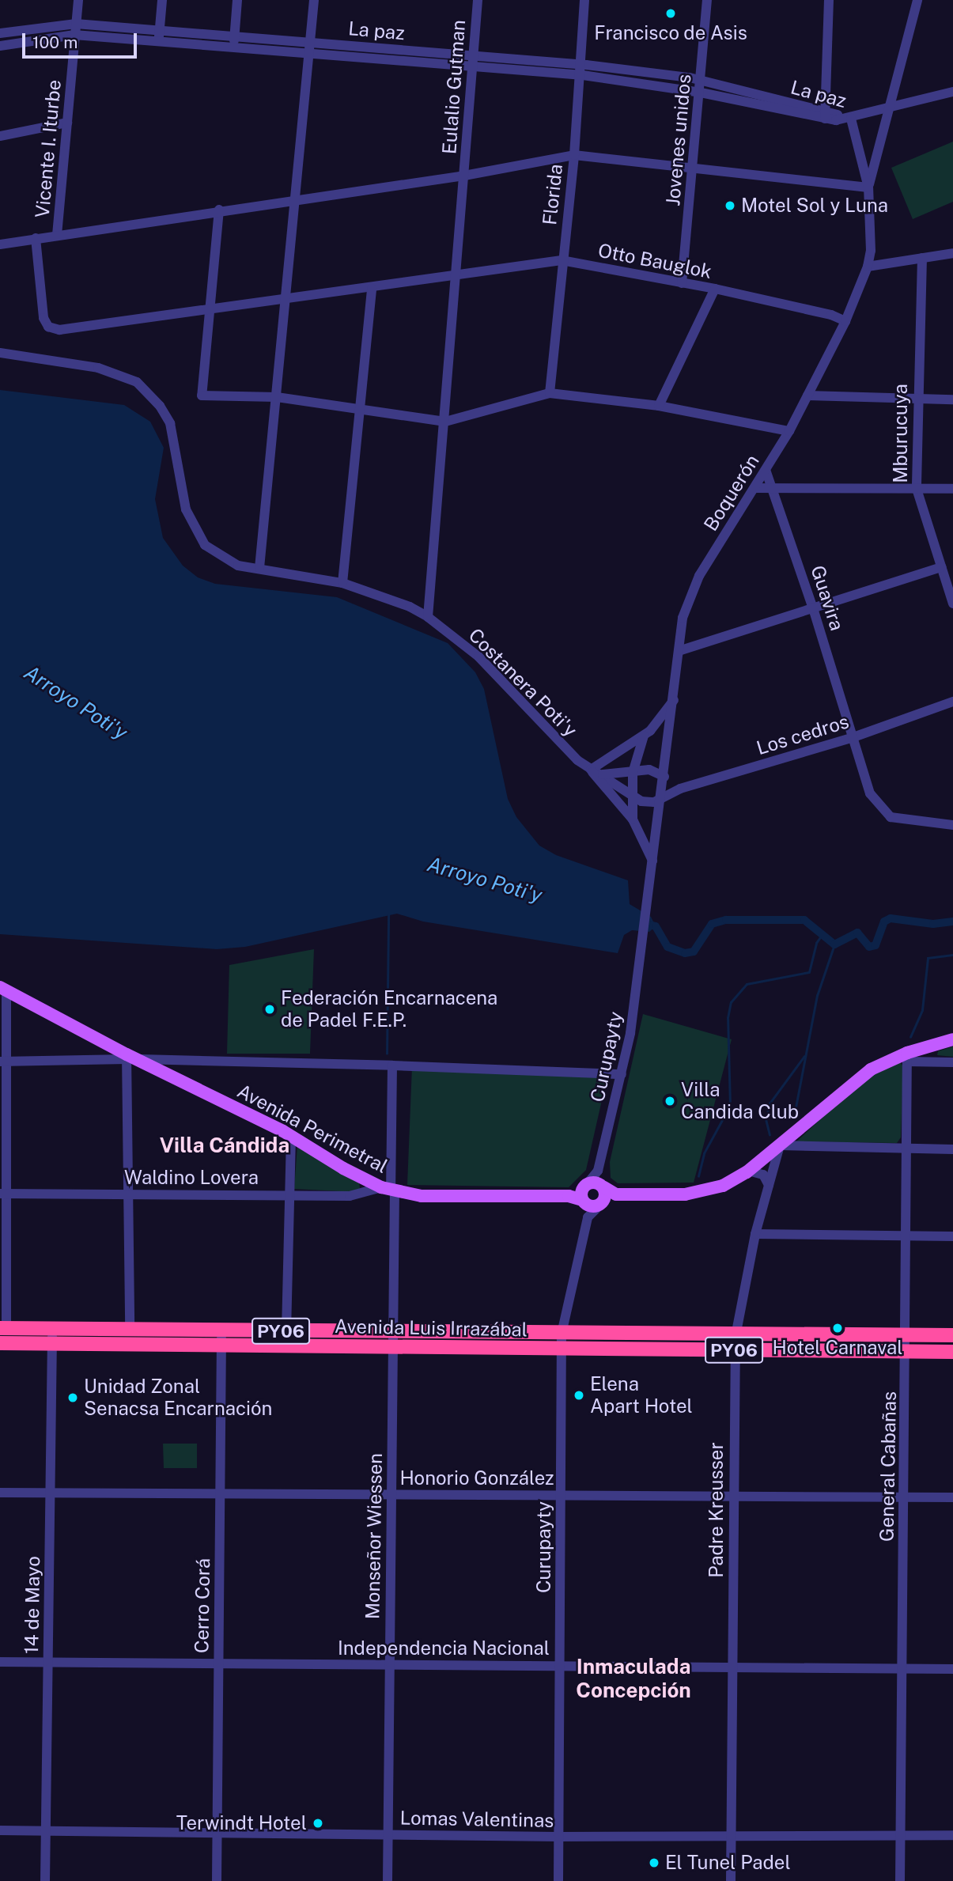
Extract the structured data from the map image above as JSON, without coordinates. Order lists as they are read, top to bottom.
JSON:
{
  "streets": {
    "highway": ["Avenida Luis Irrazábal", "PY06"],
    "main road": ["Avenida Perimetral"],
    "street": [
      "La paz",
      "Eulalio Gutman",
      "Jovenes unidos",
      "Vicente I. Iturbe",
      "Florida",
      "Otto Bauglok",
      "Mburucuya",
      "Boquerón",
      "Guavira",
      "Costanera Poti'y",
      "Los cedros",
      "Curupayty",
      "Waldino Lovera",
      "General Cabañas",
      "Honorio González",
      "Padre Kreusser",
      "Monseñor Wiessen",
      "14 de Mayo",
      "Cerro Corá",
      "Independencia Nacional",
      "Lomas Valentinas"
    ]
  },
  "crossings": [
    ["La paz", "Eulalio Gutman"],
    ["La paz", "Jovenes unidos"],
    ["La paz", "Vicente I. Iturbe"],
    ["La paz", "Florida"],
    ["La paz", "Boquerón"],
    ["Eulalio Gutman", "Otto Bauglok"],
    ["Eulalio Gutman", "Costanera Poti'y"],
    ["Jovenes unidos", "Otto Bauglok"],
    ["Florida", "Otto Bauglok"],
    ["Otto Bauglok", "Boquerón"],
    ["Boquerón", "Guavira"],
    ["Boquerón", "Los cedros"],
    ["Boquerón", "Curupayty"],
    ["Guavira", "Los cedros"],
    ["Curupayty", "Avenida Perimetral"],
    ["Curupayty", "Avenida Luis Irrazábal"],
    ["Curupayty", "PY06"],
    ["Curupayty", "Honorio González"],
    ["Curupayty", "Independencia Nacional"],
    ["Curupayty", "Lomas Valentinas"],
    ["Avenida Perimetral", "Waldino Lovera"],
    ["Avenida Perimetral", "General Cabañas"],
    ["Avenida Perimetral", "Padre Kreusser"],
    ["Avenida Perimetral", "Monseñor Wiessen"],
    ["Waldino Lovera", "Monseñor Wiessen"],
    ["Avenida Luis Irrazábal", "PY06"],
    ["Avenida Luis Irrazábal", "Monseñor Wiessen"],
    ["Avenida Luis Irrazábal", "14 de Mayo"],
    ["Avenida Luis Irrazábal", "Cerro Corá"],
    ["PY06", "General Cabañas"],
    ["PY06", "Padre Kreusser"],
    ["PY06", "Monseñor Wiessen"],
    ["PY06", "14 de Mayo"],
    ["PY06", "Cerro Corá"],
    ["General Cabañas", "Honorio González"],
    ["General Cabañas", "Independencia Nacional"],
    ["General Cabañas", "Lomas Valentinas"],
    ["Honorio González", "Padre Kreusser"],
    ["Honorio González", "Monseñor Wiessen"],
    ["Honorio González", "14 de Mayo"],
    ["Honorio González", "Cerro Corá"],
    ["Padre Kreusser", "Independencia Nacional"],
    ["Padre Kreusser", "Lomas Valentinas"],
    ["Monseñor Wiessen", "Independencia Nacional"],
    ["Monseñor Wiessen", "Lomas Valentinas"],
    ["14 de Mayo", "Independencia Nacional"],
    ["14 de Mayo", "Lomas Valentinas"],
    ["Cerro Corá", "Independencia Nacional"],
    ["Cerro Corá", "Lomas Valentinas"]
  ],
  "districts": ["Villa Cándida", "Inmaculada Concepción"],
  "water": ["Arroyo Poti'y"],
  "places": [
    "Francisco de Asis",
    "Motel Sol y Luna",
    "Federación Encarnacena de Padel F.E.P.",
    "Villa Candida Club",
    "Hotel Carnaval",
    "Elena Apart Hotel",
    "Unidad Zonal Senacsa Encarnación",
    "Terwindt Hotel",
    "El Tunel Padel"
  ],
  "scale_bar": "100 m"
}
